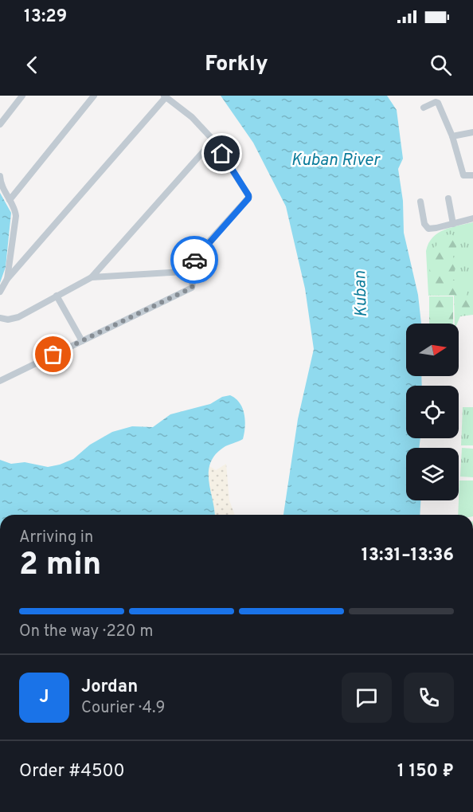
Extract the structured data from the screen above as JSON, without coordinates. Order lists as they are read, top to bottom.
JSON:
{
  "water": ["Kuban River", "Kuban"],
  "north": "right",
  "page": {
    "status": "13:29",
    "header": "Forkly",
    "heading": ["2 min", "Arriving in", "13:31–13:36"],
    "panel": [
      "Jordan",
      "Courier · 4.9",
      "Order #4500",
      "1 150 ₽"
    ],
    "bar": "On the way · 220 m",
    "round": "J"
  }
}
